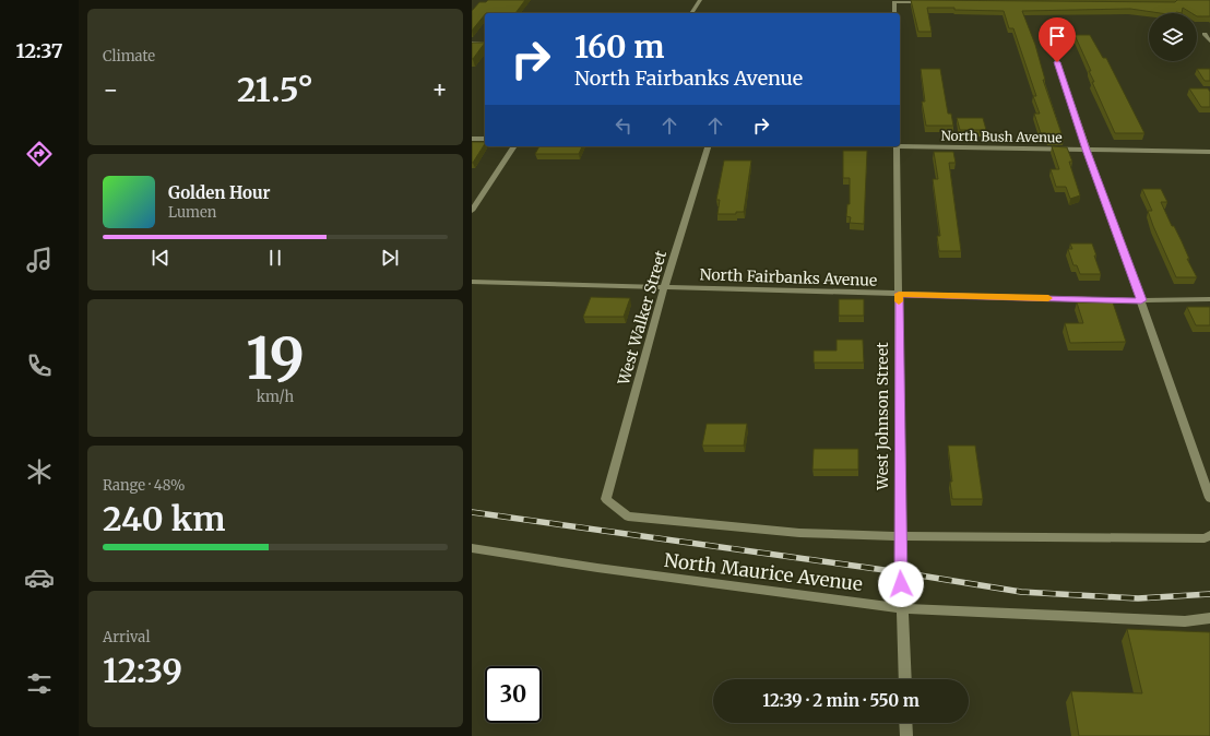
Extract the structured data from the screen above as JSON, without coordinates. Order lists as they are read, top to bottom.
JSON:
{
  "streets": {
    "street": [
      "North Bush Avenue",
      "North Fairbanks Avenue",
      "West Walker Street",
      "West Johnson Street",
      "North Maurice Avenue"
    ]
  },
  "crossings": [
    ["North Fairbanks Avenue", "West Walker Street"],
    ["North Fairbanks Avenue", "West Johnson Street"],
    ["West Walker Street", "West Johnson Street"],
    ["West Johnson Street", "North Maurice Avenue"]
  ],
  "page": {
    "tabs": "12:37",
    "tile": [
      "Climate",
      ["19", "km/h"],
      ["Range · 48%", "240 km"],
      ["Arrival", "12:39"]
    ],
    "turn": ["160 m", "North Fairbanks Avenue"],
    "heat": ["−", "21.5°", "+"],
    "song": ["Golden Hour", "Lumen"],
    "limit": "30",
    "trip": "12:39 · 2 min · 550 m"
  }
}
